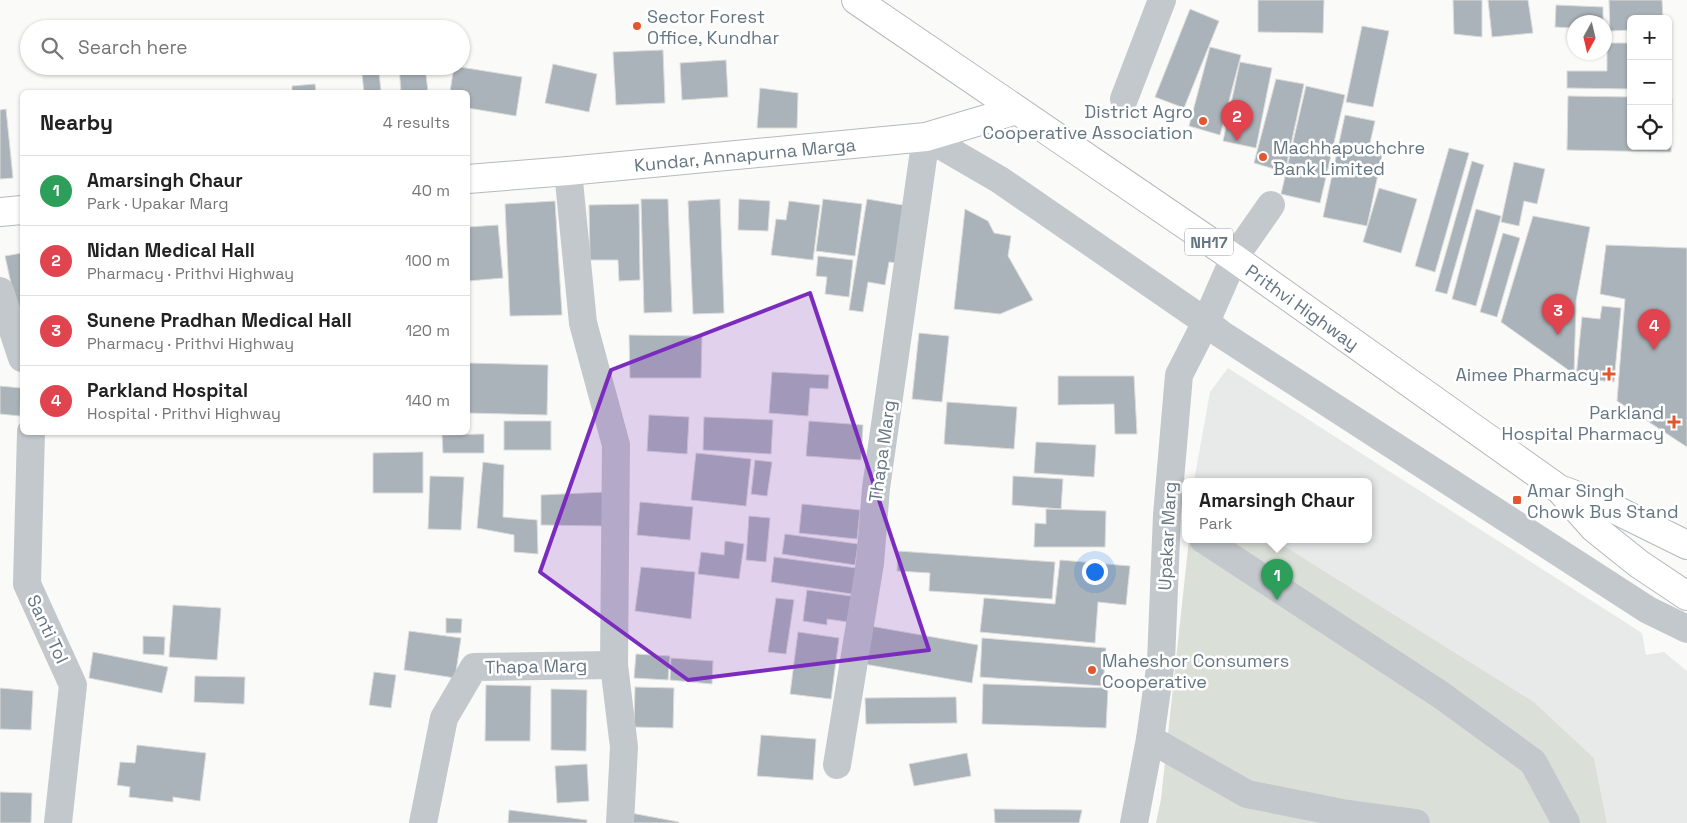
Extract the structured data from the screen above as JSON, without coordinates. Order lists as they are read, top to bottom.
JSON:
{
  "streets": {
    "main road": ["Kundar, Annapurna Marga", "NH17", "Prithvi Highway"],
    "street": ["Thapa Marg", "Upakar Marg", "Santi Tol"]
  },
  "crossings": [
    ["Kundar, Annapurna Marga", "Prithvi Highway"],
    ["Kundar, Annapurna Marga", "Thapa Marg"],
    ["Prithvi Highway", "Upakar Marg"]
  ],
  "places": {
    "other": [
      "Sector Forest Office, Kundhar",
      "District Agro Cooperative Association",
      "Machhapuchchre Bank Limited",
      "Maheshor Consumers Cooperative"
    ],
    "health": ["Aimee Pharmacy", "Parkland Hospital Pharmacy"],
    "transit": ["Amar Singh Chowk Bus Stand"]
  },
  "north": "bottom",
  "page": {
    "map_buttons": ["+", "−"],
    "search": "Search here",
    "heading": ["Nearby", "4 results"],
    "pins": [
      "2",
      "3",
      "4",
      "1"
    ],
    "list": [
      {
        "mark": "1",
        "name": "Amarsingh Chaur",
        "note": "Park · Upakar Marg",
        "value": "40 m"
      },
      {
        "mark": "2",
        "name": "Nidan Medical Hall",
        "note": "Pharmacy · Prithvi Highway",
        "value": "100 m"
      },
      {
        "mark": "3",
        "name": "Sunene Pradhan Medical Hall",
        "note": "Pharmacy · Prithvi Highway",
        "value": "120 m"
      },
      {
        "mark": "4",
        "name": "Parkland Hospital",
        "note": "Hospital · Prithvi Highway",
        "value": "140 m"
      }
    ],
    "popup": ["Amarsingh Chaur", "Park"]
  }
}
